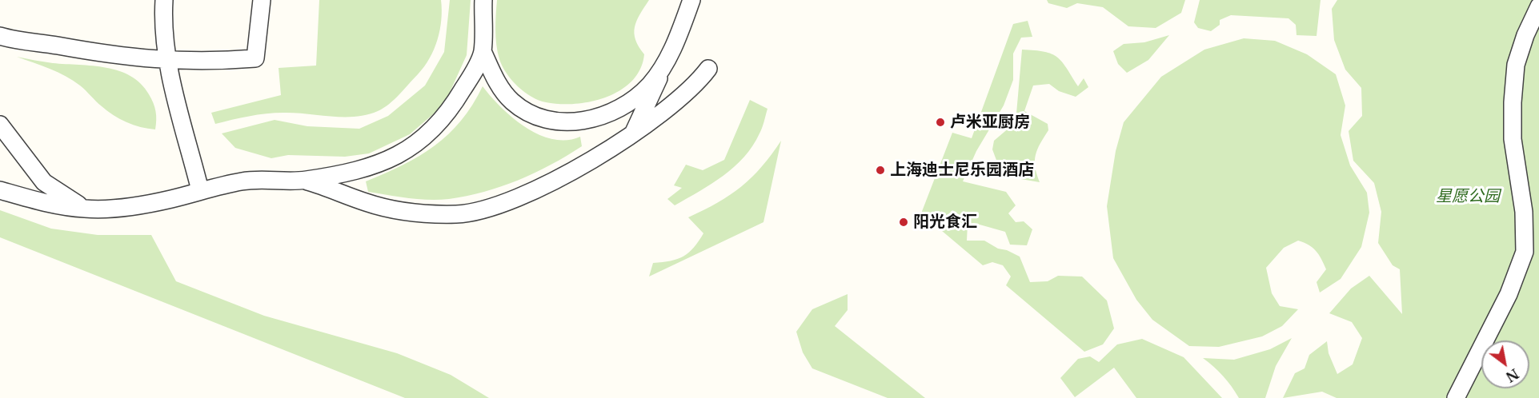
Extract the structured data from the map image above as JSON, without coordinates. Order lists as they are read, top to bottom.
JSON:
{
  "parks": ["星愿公园"],
  "places": ["卢米亚厨房", "上海迪士尼乐园酒店", "阳光食汇"],
  "north": "bottom right"
}
